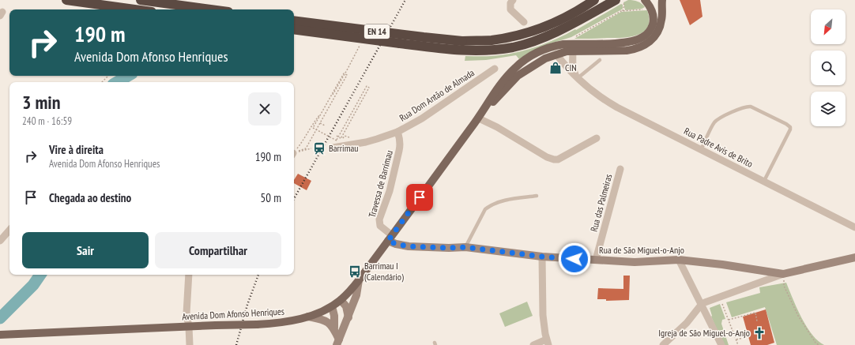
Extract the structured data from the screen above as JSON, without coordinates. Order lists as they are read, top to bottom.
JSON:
{
  "streets": {
    "highway": ["EN 14"],
    "main road": ["Avenida Dom Afonso Henriques"],
    "street": [
      "Rua Dom Antão de Almada",
      "Rua Padre Avis de Brito",
      "Travessa de Barrimau",
      "Rua das Palmeiras",
      "Rua de São Miguel-o-Anjo"
    ]
  },
  "crossings": [
    ["Rua Dom Antão de Almada", "Travessa de Barrimau"],
    ["Rua Padre Avis de Brito", "Avenida Dom Afonso Henriques"],
    ["Travessa de Barrimau", "Rua de São Miguel-o-Anjo"],
    ["Travessa de Barrimau", "Avenida Dom Afonso Henriques"],
    ["Rua das Palmeiras", "Rua de São Miguel-o-Anjo"],
    ["Rua de São Miguel-o-Anjo", "Avenida Dom Afonso Henriques"]
  ],
  "places": {
    "shop": ["CIN"],
    "station": ["Barrimau"],
    "bus stop": ["Barrimau I (Calendário)"],
    "church": ["Igreja de São Miguel-o-Anjo"]
  },
  "north": "bottom left",
  "page": {
    "turn": ["190 m", "Avenida Dom Afonso Henriques"],
    "heading": ["3 min", "240 m · 16:59"],
    "list": [
      {
        "name": "Vire à direita",
        "note": "Avenida Dom Afonso Henriques",
        "value": "190 m"
      },
      {
        "name": "Chegada ao destino",
        "value": "50 m"
      }
    ],
    "buttons": ["Sair", "Compartilhar"]
  }
}
